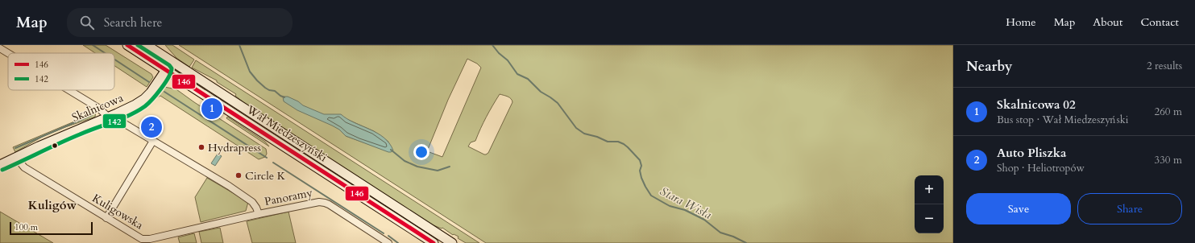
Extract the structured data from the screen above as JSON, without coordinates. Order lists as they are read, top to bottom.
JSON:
{
  "streets": {
    "main road": ["Skalnicowa", "Wał Miedzeszyński"],
    "street": ["Panoramy", "Kuligowska"]
  },
  "crossings": [
    ["Skalnicowa", "Wał Miedzeszyński"],
    ["Skalnicowa", "Kuligowska"],
    ["Panoramy", "Kuligowska"]
  ],
  "districts": ["Kuligów"],
  "water": ["Stara Wisła"],
  "places": ["Hydrapress", "Circle K"],
  "lines": ["transit line 146", "transit line 142"],
  "legend": ["146", "142"],
  "scale_bar": "100 m",
  "page": {
    "header": "Map",
    "search": "Search here",
    "nav": [
      "Home",
      "Map",
      "About",
      "Contact"
    ],
    "heading": ["Nearby", "2 results"],
    "list": [
      {
        "mark": "1",
        "name": "Skalnicowa 02",
        "note": "Bus stop · Wał Miedzeszyński",
        "value": "260 m"
      },
      {
        "mark": "2",
        "name": "Auto Pliszka",
        "note": "Shop · Heliotropów",
        "value": "330 m"
      }
    ],
    "pins": ["1", "2"],
    "map_buttons": ["+", "−"],
    "buttons": ["Save", "Share"],
    "scale": "100 m"
  }
}
